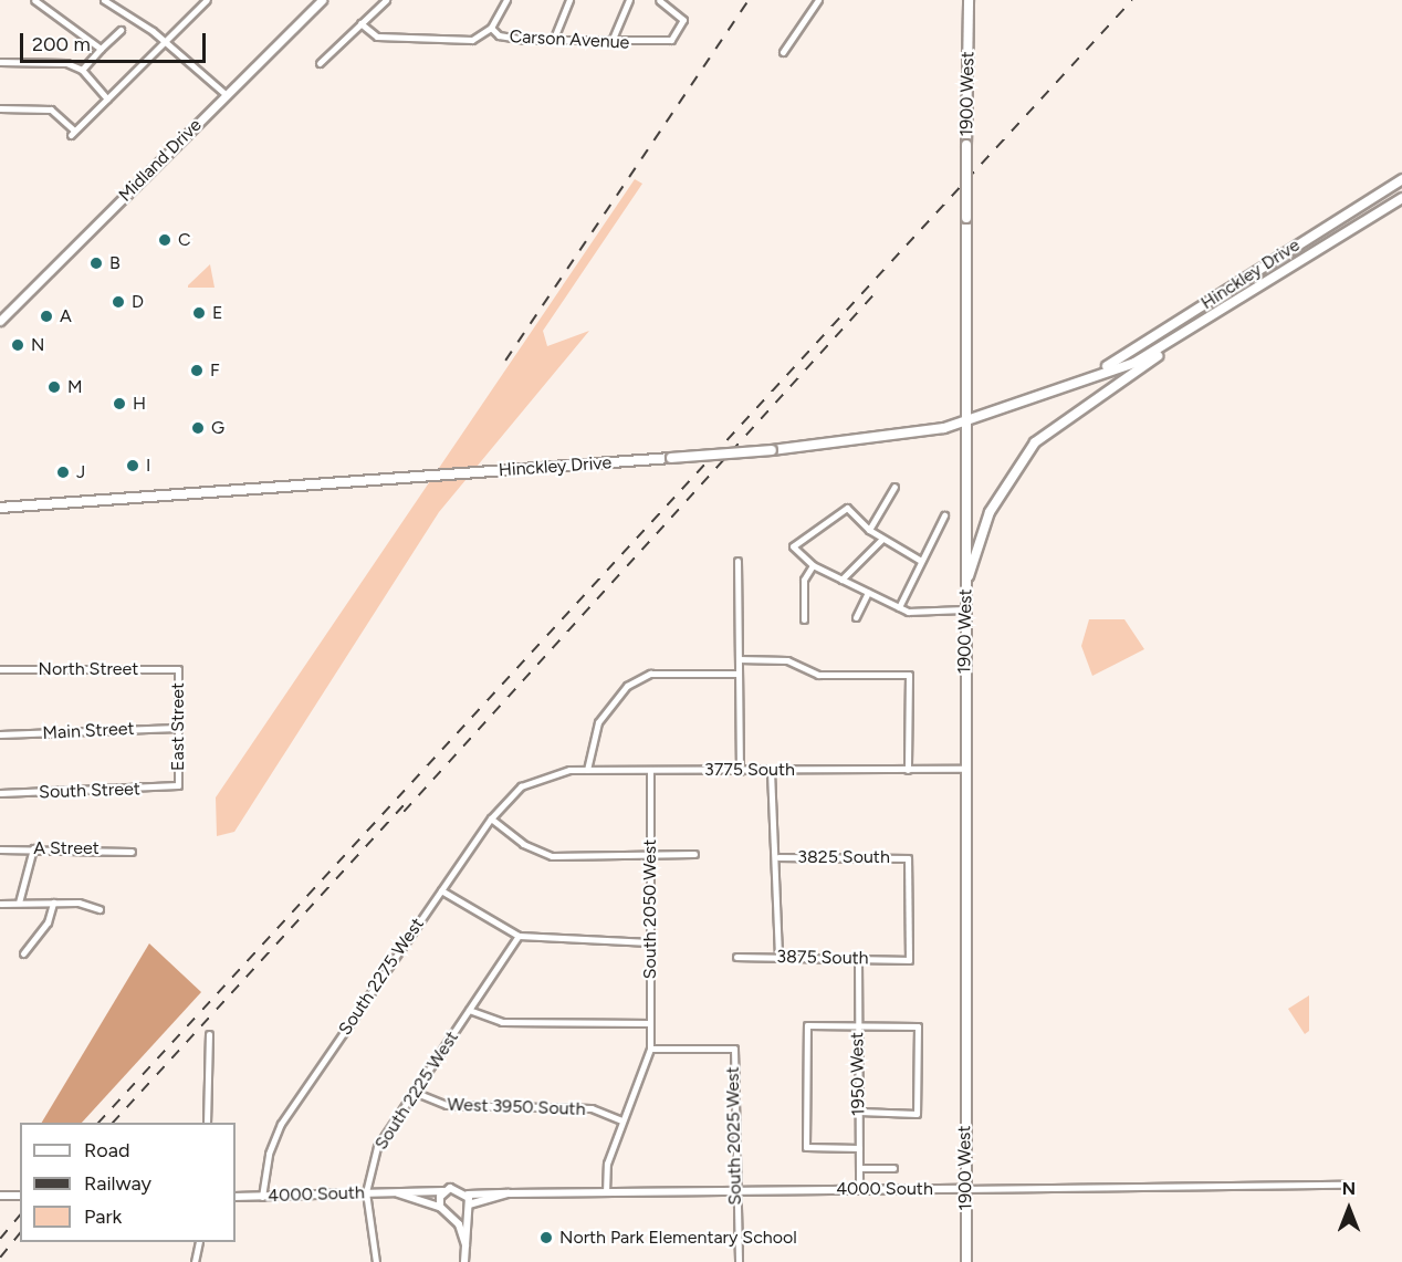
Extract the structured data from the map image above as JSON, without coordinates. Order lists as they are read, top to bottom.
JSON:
{
  "streets": {
    "main road": ["1900 West", "Midland Drive", "Hinckley Drive"],
    "street": [
      "Carson Avenue",
      "North Street",
      "East Street",
      "Main Street",
      "3775 South",
      "South Street",
      "A Street",
      "3825 South",
      "South 2050 West",
      "3875 South",
      "South 2275 West",
      "1950 West",
      "South 2225 West",
      "West 3950 South",
      "South 2025 West",
      "4000 South"
    ]
  },
  "crossings": [
    ["1900 West", "Hinckley Drive"],
    ["1900 West", "3775 South"],
    ["1900 West", "4000 South"],
    ["North Street", "East Street"],
    ["East Street", "Main Street"],
    ["East Street", "South Street"],
    ["3775 South", "South 2050 West"],
    ["3775 South", "South 2275 West"],
    ["3825 South", "3875 South"],
    ["South 2050 West", "South 2025 West"],
    ["3875 South", "1950 West"],
    ["South 2275 West", "4000 South"],
    ["1950 West", "4000 South"],
    ["South 2225 West", "West 3950 South"],
    ["South 2225 West", "4000 South"],
    ["South 2025 West", "4000 South"]
  ],
  "places": [
    "C",
    "B",
    "D",
    "E",
    "A",
    "N",
    "F",
    "M",
    "H",
    "G",
    "I",
    "J",
    "North Park Elementary School"
  ],
  "legend": ["Road", "Railway", "Park"],
  "scale_bar": "200 m",
  "north": "top"
}
